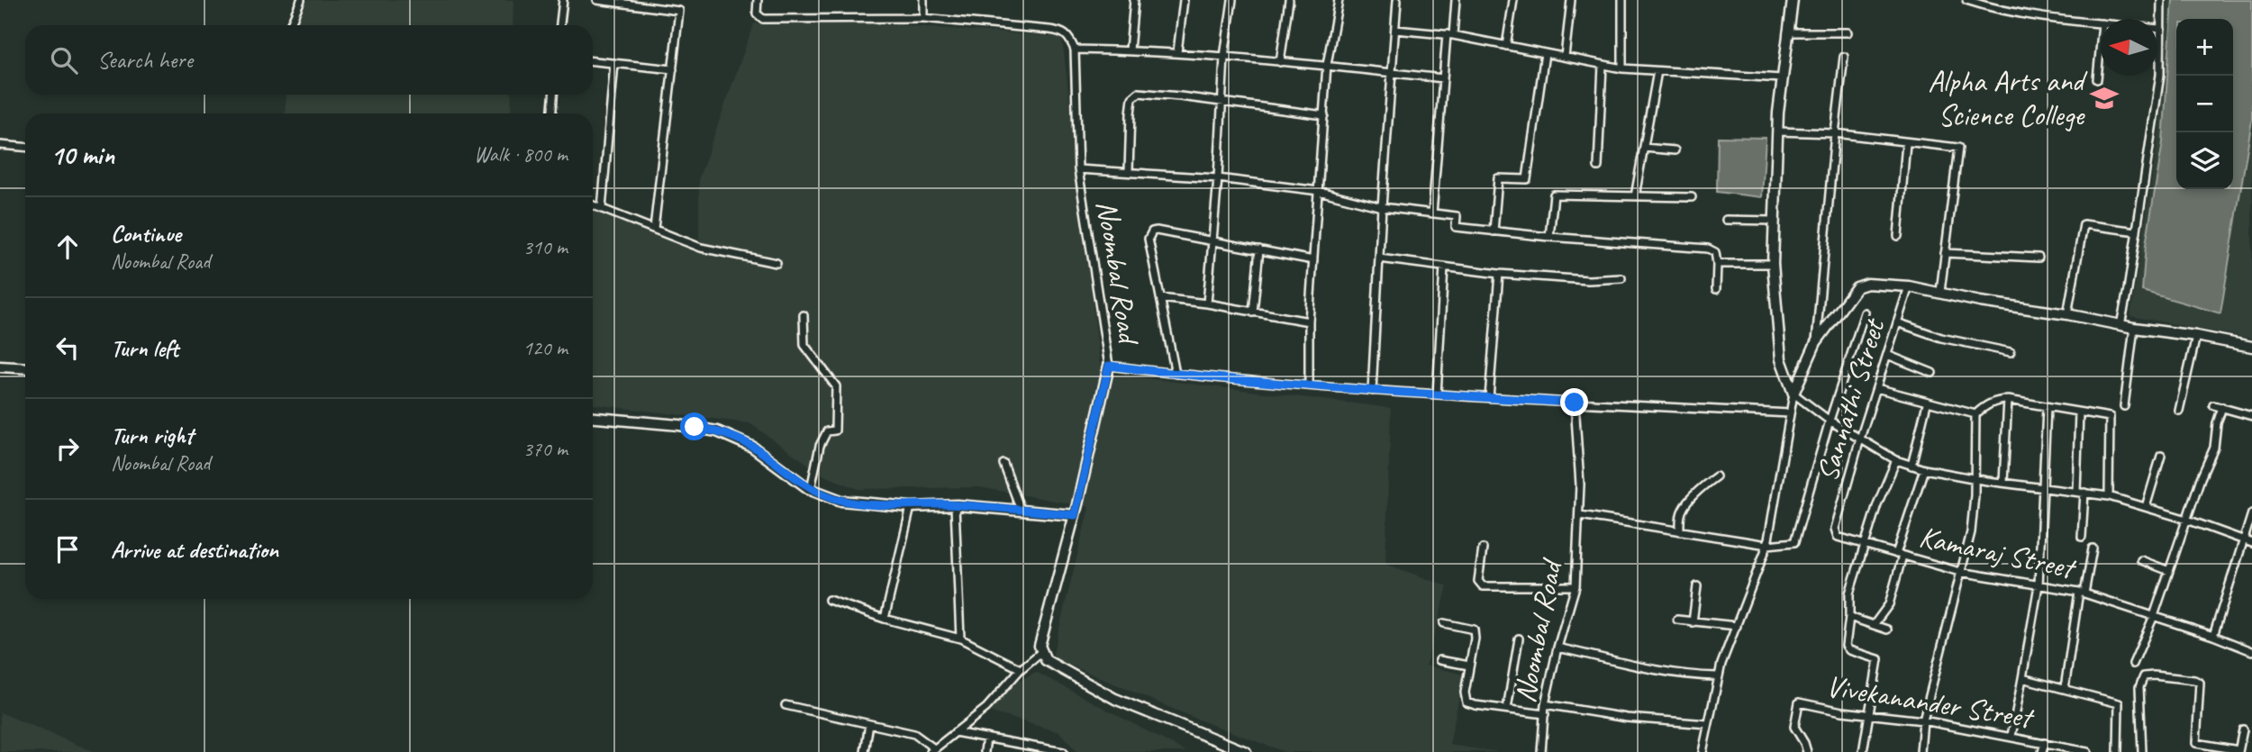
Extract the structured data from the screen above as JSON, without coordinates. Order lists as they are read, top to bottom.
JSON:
{
  "streets": {
    "street": [
      "Noombal Road",
      "Sannathi Street",
      "Kamaraj Street",
      "Vivekanander Street"
    ]
  },
  "crossings": [
    ["Sannathi Street", "Kamaraj Street"]
  ],
  "places": {
    "school or university": ["Alpha Arts and Science College"]
  },
  "north": "left",
  "page": {
    "map_buttons": ["+", "−"],
    "search": "Search here",
    "heading": ["10 min", "Walk · 800 m"],
    "list": [
      ["Continue", "Noombal Road", "310 m"],
      ["Turn left", "120 m"],
      ["Turn right", "Noombal Road", "370 m"],
      "Arrive at destination"
    ]
  }
}
